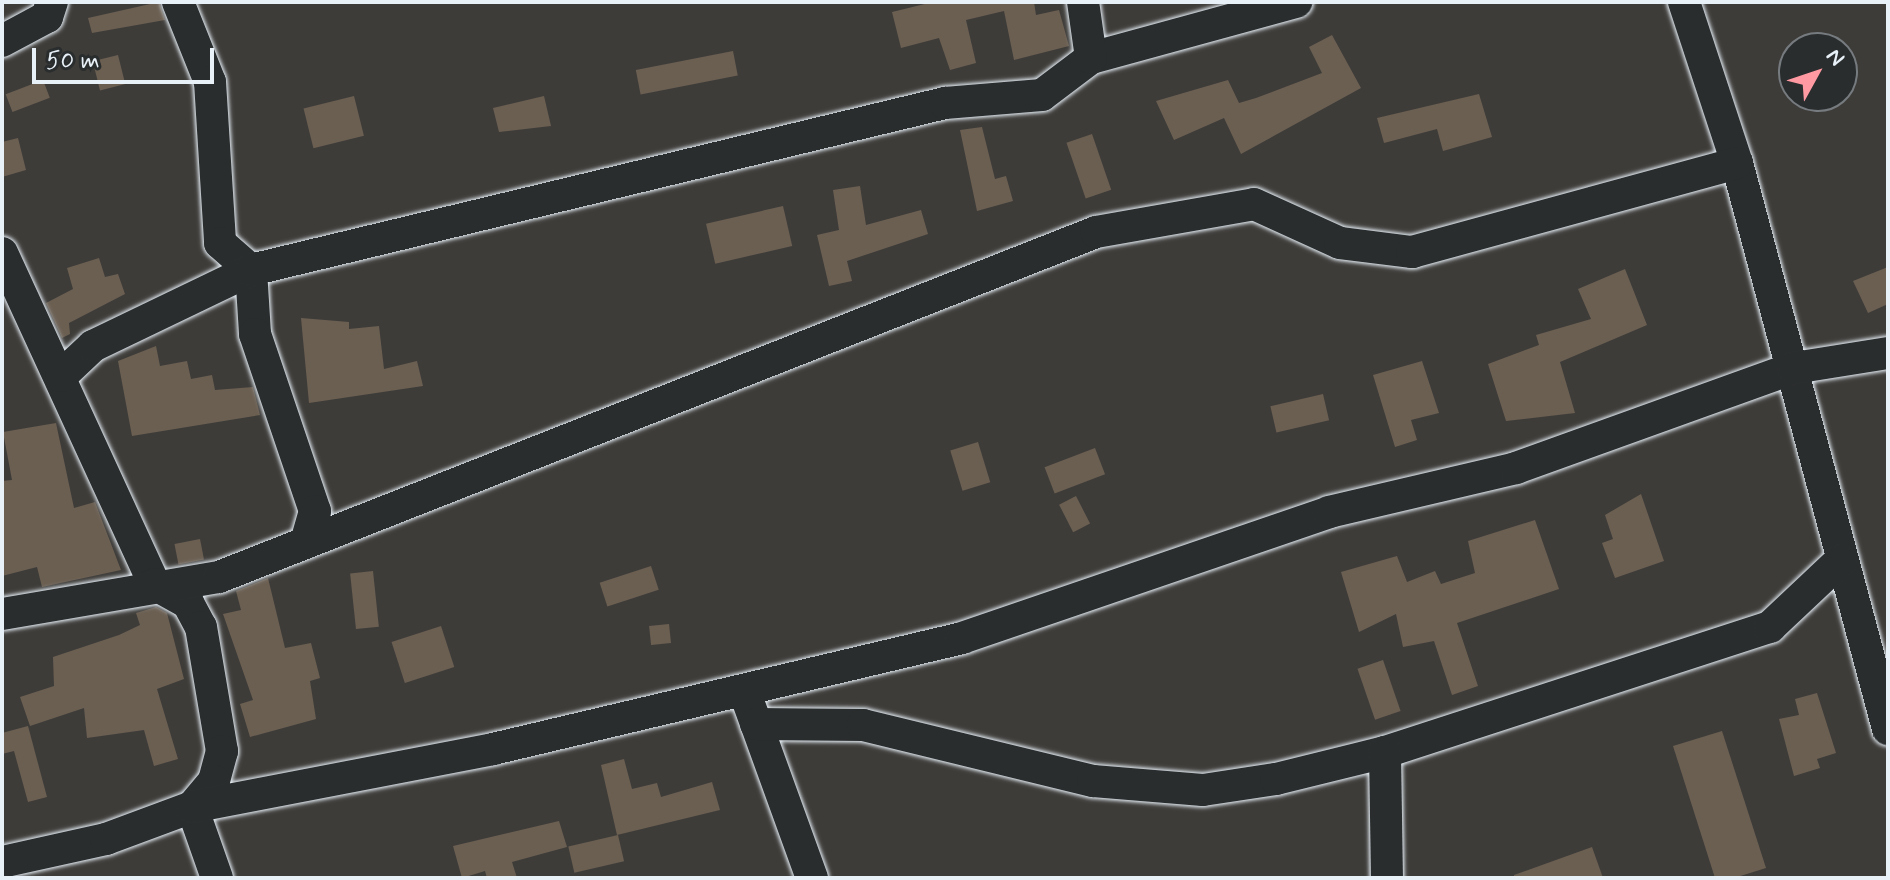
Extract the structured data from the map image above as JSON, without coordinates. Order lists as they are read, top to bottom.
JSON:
{
  "scale_bar": "50 m",
  "north": "top right"
}
